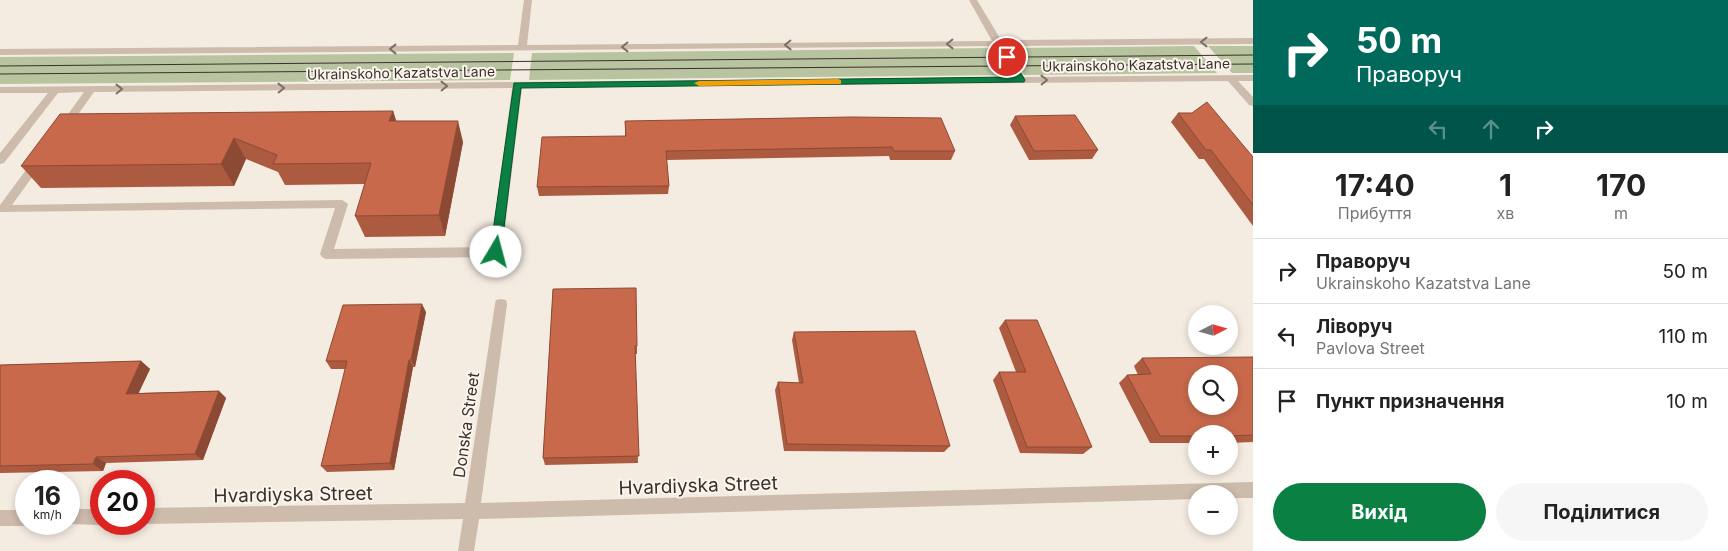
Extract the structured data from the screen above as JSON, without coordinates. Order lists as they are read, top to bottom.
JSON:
{
  "streets": {
    "street": ["Ukrainskoho Kazatstva Lane", "Donska Street", "Hvardiyska Street"]
  },
  "crossings": [
    ["Donska Street", "Hvardiyska Street"]
  ],
  "north": "right",
  "page": {
    "turn": ["50 m", "Праворуч"],
    "eta": [
      "17:40",
      "Прибуття",
      "1",
      "хв",
      "170",
      "m"
    ],
    "list": [
      {
        "name": "Праворуч",
        "note": "Ukrainskoho Kazatstva Lane",
        "value": "50 m"
      },
      {
        "name": "Ліворуч",
        "note": "Pavlova Street",
        "value": "110 m"
      },
      {
        "name": "Пункт призначення",
        "value": "10 m"
      }
    ],
    "map_buttons": ["+", "−"],
    "speed": "16 km/h",
    "limit": "20",
    "buttons": ["Вихід", "Поділитися"]
  }
}
